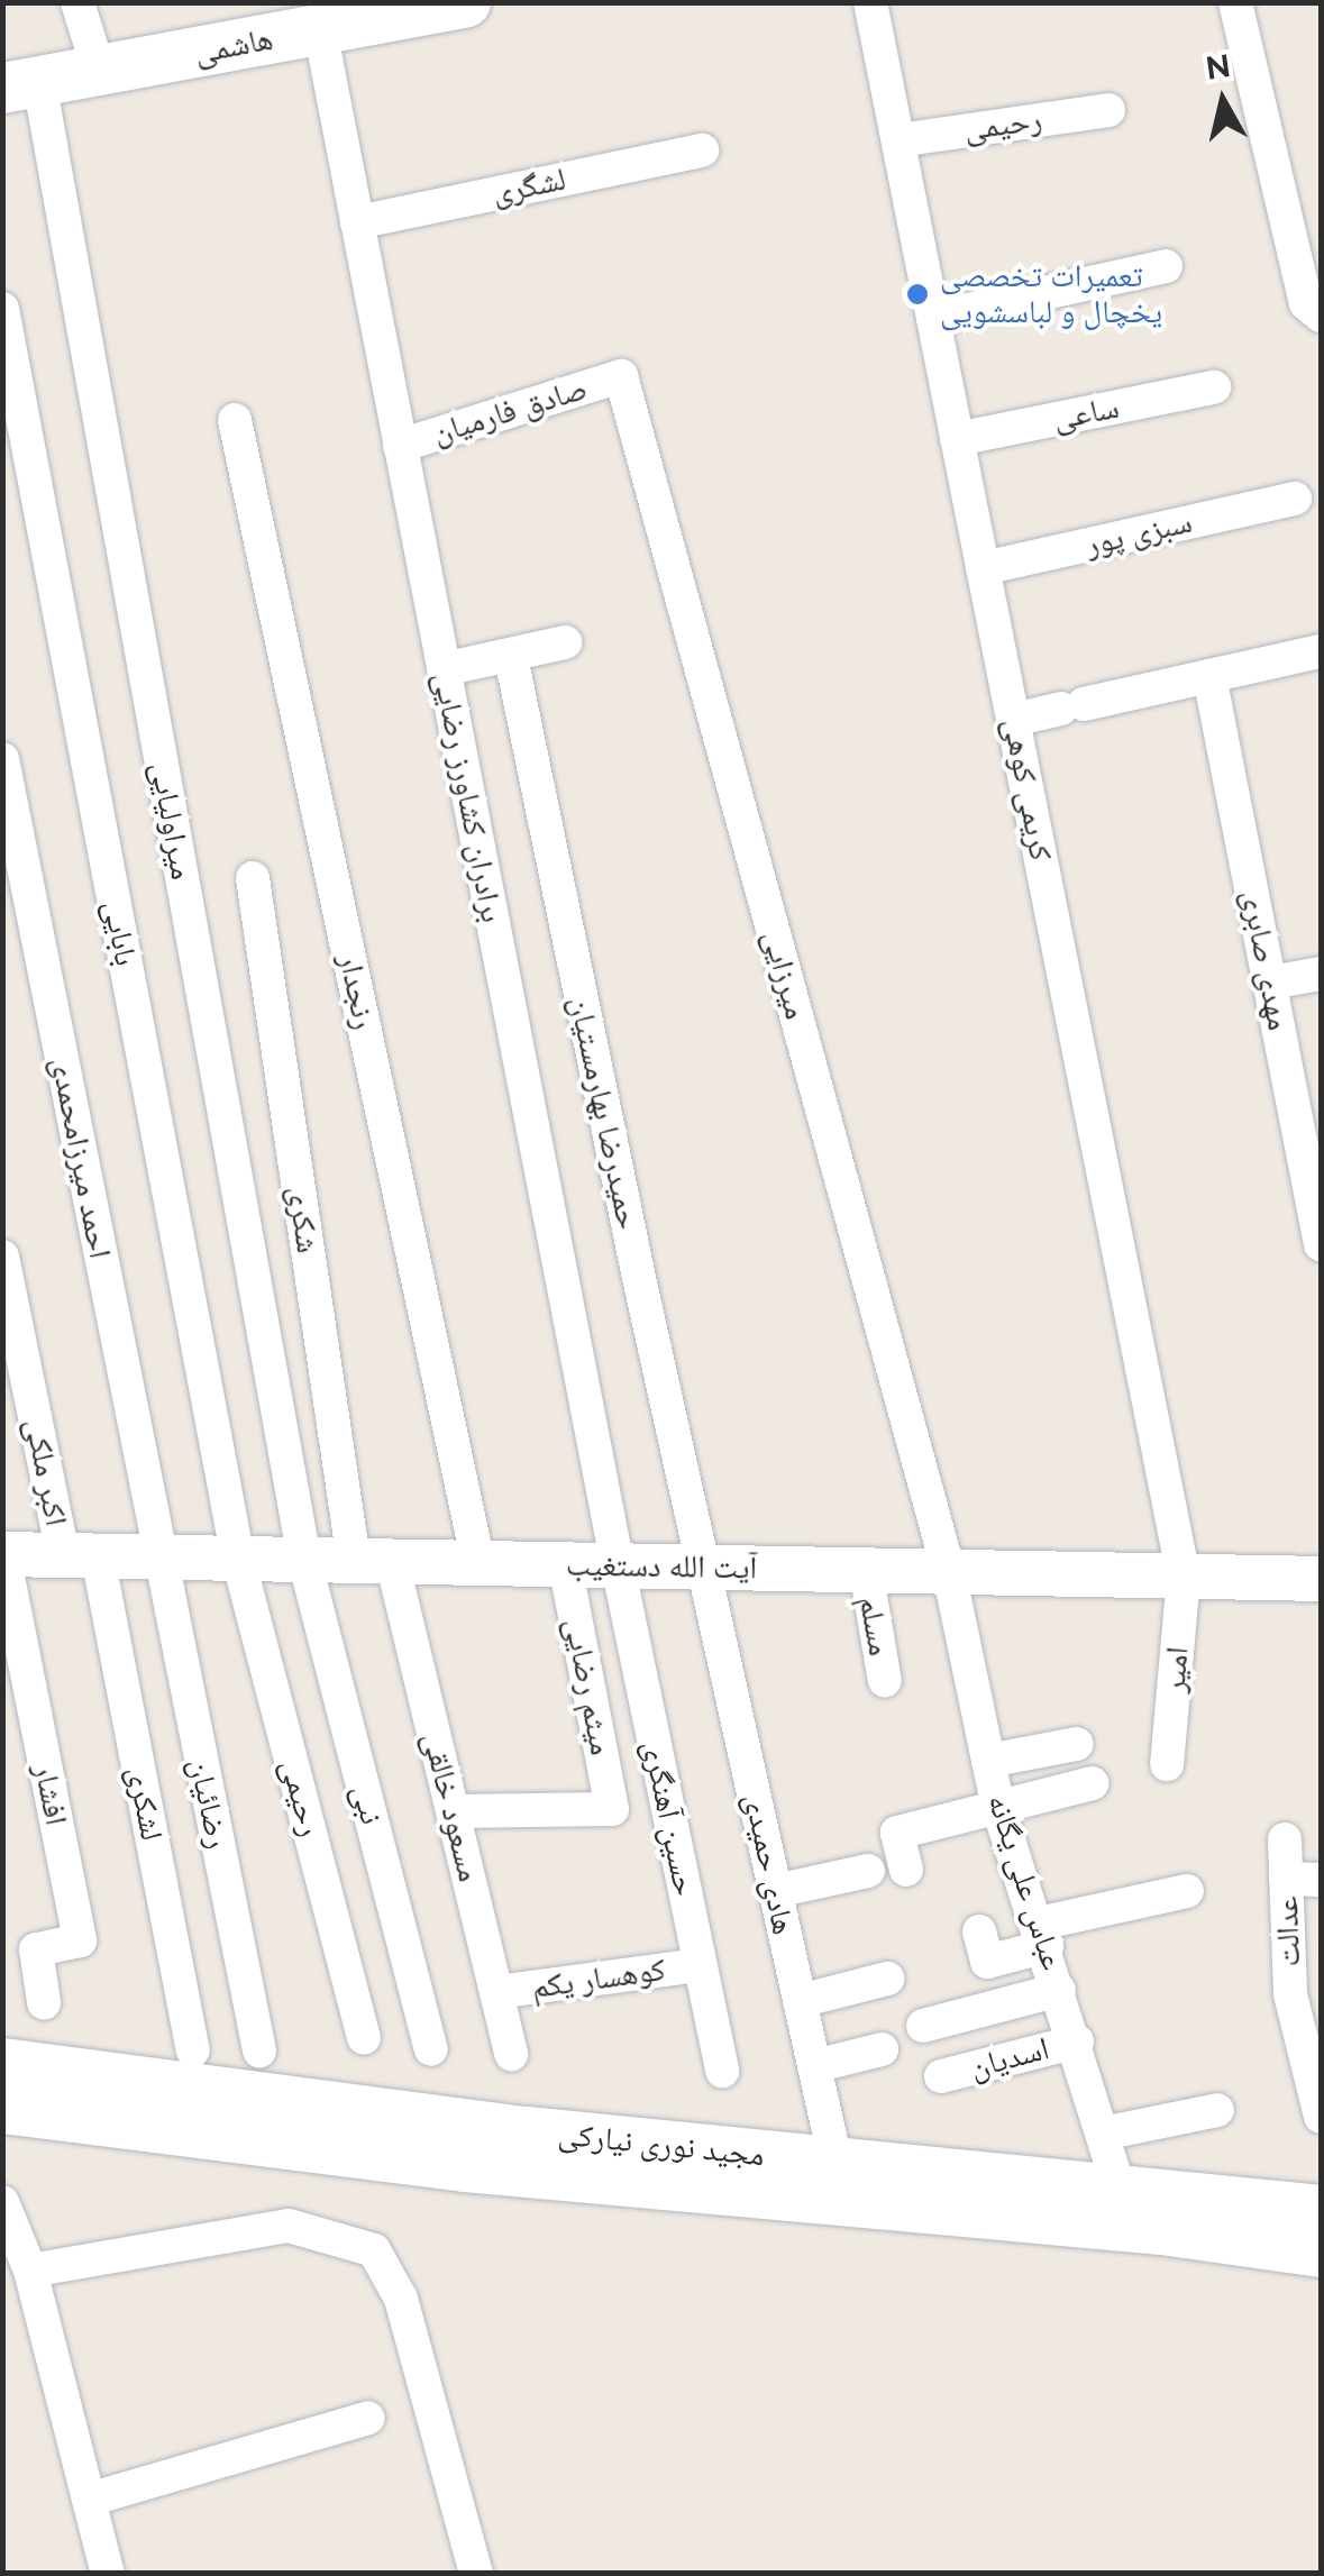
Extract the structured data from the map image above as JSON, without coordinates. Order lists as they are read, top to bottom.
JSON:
{
  "streets": {
    "main road": ["هاشمی", "مجید نوری نیارکی"],
    "street": [
      "رحیمی",
      "لشگری",
      "صادق فارمیان",
      "ساعی",
      "سبزی پور",
      "کریمی کوهی",
      "برادران کشاورز رضایی",
      "میراولیایی",
      "بابایی",
      "مهدی صابری",
      "میرزایی",
      "رنجدار",
      "حمیدرضا بهارمستیان",
      "احمد میرزامحمدی",
      "شکری",
      "اکبر ملکی",
      "آیت الله دستغیب",
      "مسلم",
      "امیر",
      "میثم رضایی",
      "افشار",
      "لشکری",
      "رضائیان",
      "نبی",
      "مسعود خالقی",
      "حسین آهنگری",
      "هادی حمیدی",
      "عباس علی یگانه",
      "عدالت",
      "کوهسار یکم",
      "اسدیان"
    ]
  },
  "crossings": [
    ["هاشمی", "برادران کشاورز رضایی"],
    ["هاشمی", "میراولیایی"],
    ["رحیمی", "کریمی کوهی"],
    ["رحیمی", "بابایی"],
    ["رحیمی", "آیت الله دستغیب"],
    ["لشگری", "برادران کشاورز رضایی"],
    ["صادق فارمیان", "برادران کشاورز رضایی"],
    ["صادق فارمیان", "میرزایی"],
    ["ساعی", "کریمی کوهی"],
    ["سبزی پور", "کریمی کوهی"],
    ["کریمی کوهی", "آیت الله دستغیب"],
    ["کریمی کوهی", "امیر"],
    ["برادران کشاورز رضایی", "آیت الله دستغیب"],
    ["برادران کشاورز رضایی", "حسین آهنگری"],
    ["میراولیایی", "آیت الله دستغیب"],
    ["میراولیایی", "نبی"],
    ["بابایی", "آیت الله دستغیب"],
    ["میرزایی", "آیت الله دستغیب"],
    ["میرزایی", "عباس علی یگانه"],
    ["رنجدار", "آیت الله دستغیب"],
    ["حمیدرضا بهارمستیان", "آیت الله دستغیب"],
    ["حمیدرضا بهارمستیان", "هادی حمیدی"],
    ["احمد میرزامحمدی", "آیت الله دستغیب"],
    ["احمد میرزامحمدی", "رضائیان"],
    ["شکری", "آیت الله دستغیب"],
    ["شکری", "مسعود خالقی"],
    ["اکبر ملکی", "آیت الله دستغیب"],
    ["اکبر ملکی", "لشکری"],
    ["آیت الله دستغیب", "مسلم"],
    ["آیت الله دستغیب", "امیر"],
    ["آیت الله دستغیب", "میثم رضایی"],
    ["آیت الله دستغیب", "افشار"],
    ["آیت الله دستغیب", "لشکری"],
    ["آیت الله دستغیب", "رضائیان"],
    ["آیت الله دستغیب", "نبی"],
    ["آیت الله دستغیب", "مسعود خالقی"],
    ["آیت الله دستغیب", "حسین آهنگری"],
    ["آیت الله دستغیب", "هادی حمیدی"],
    ["آیت الله دستغیب", "عباس علی یگانه"],
    ["میثم رضایی", "مسعود خالقی"],
    ["مسعود خالقی", "کوهسار یکم"],
    ["حسین آهنگری", "کوهسار یکم"],
    ["هادی حمیدی", "مجید نوری نیارکی"],
    ["عباس علی یگانه", "اسدیان"],
    ["عباس علی یگانه", "مجید نوری نیارکی"]
  ],
  "places": ["تعمیرات تخصصی یخچال و لباسشویی"],
  "north": "top"
}
